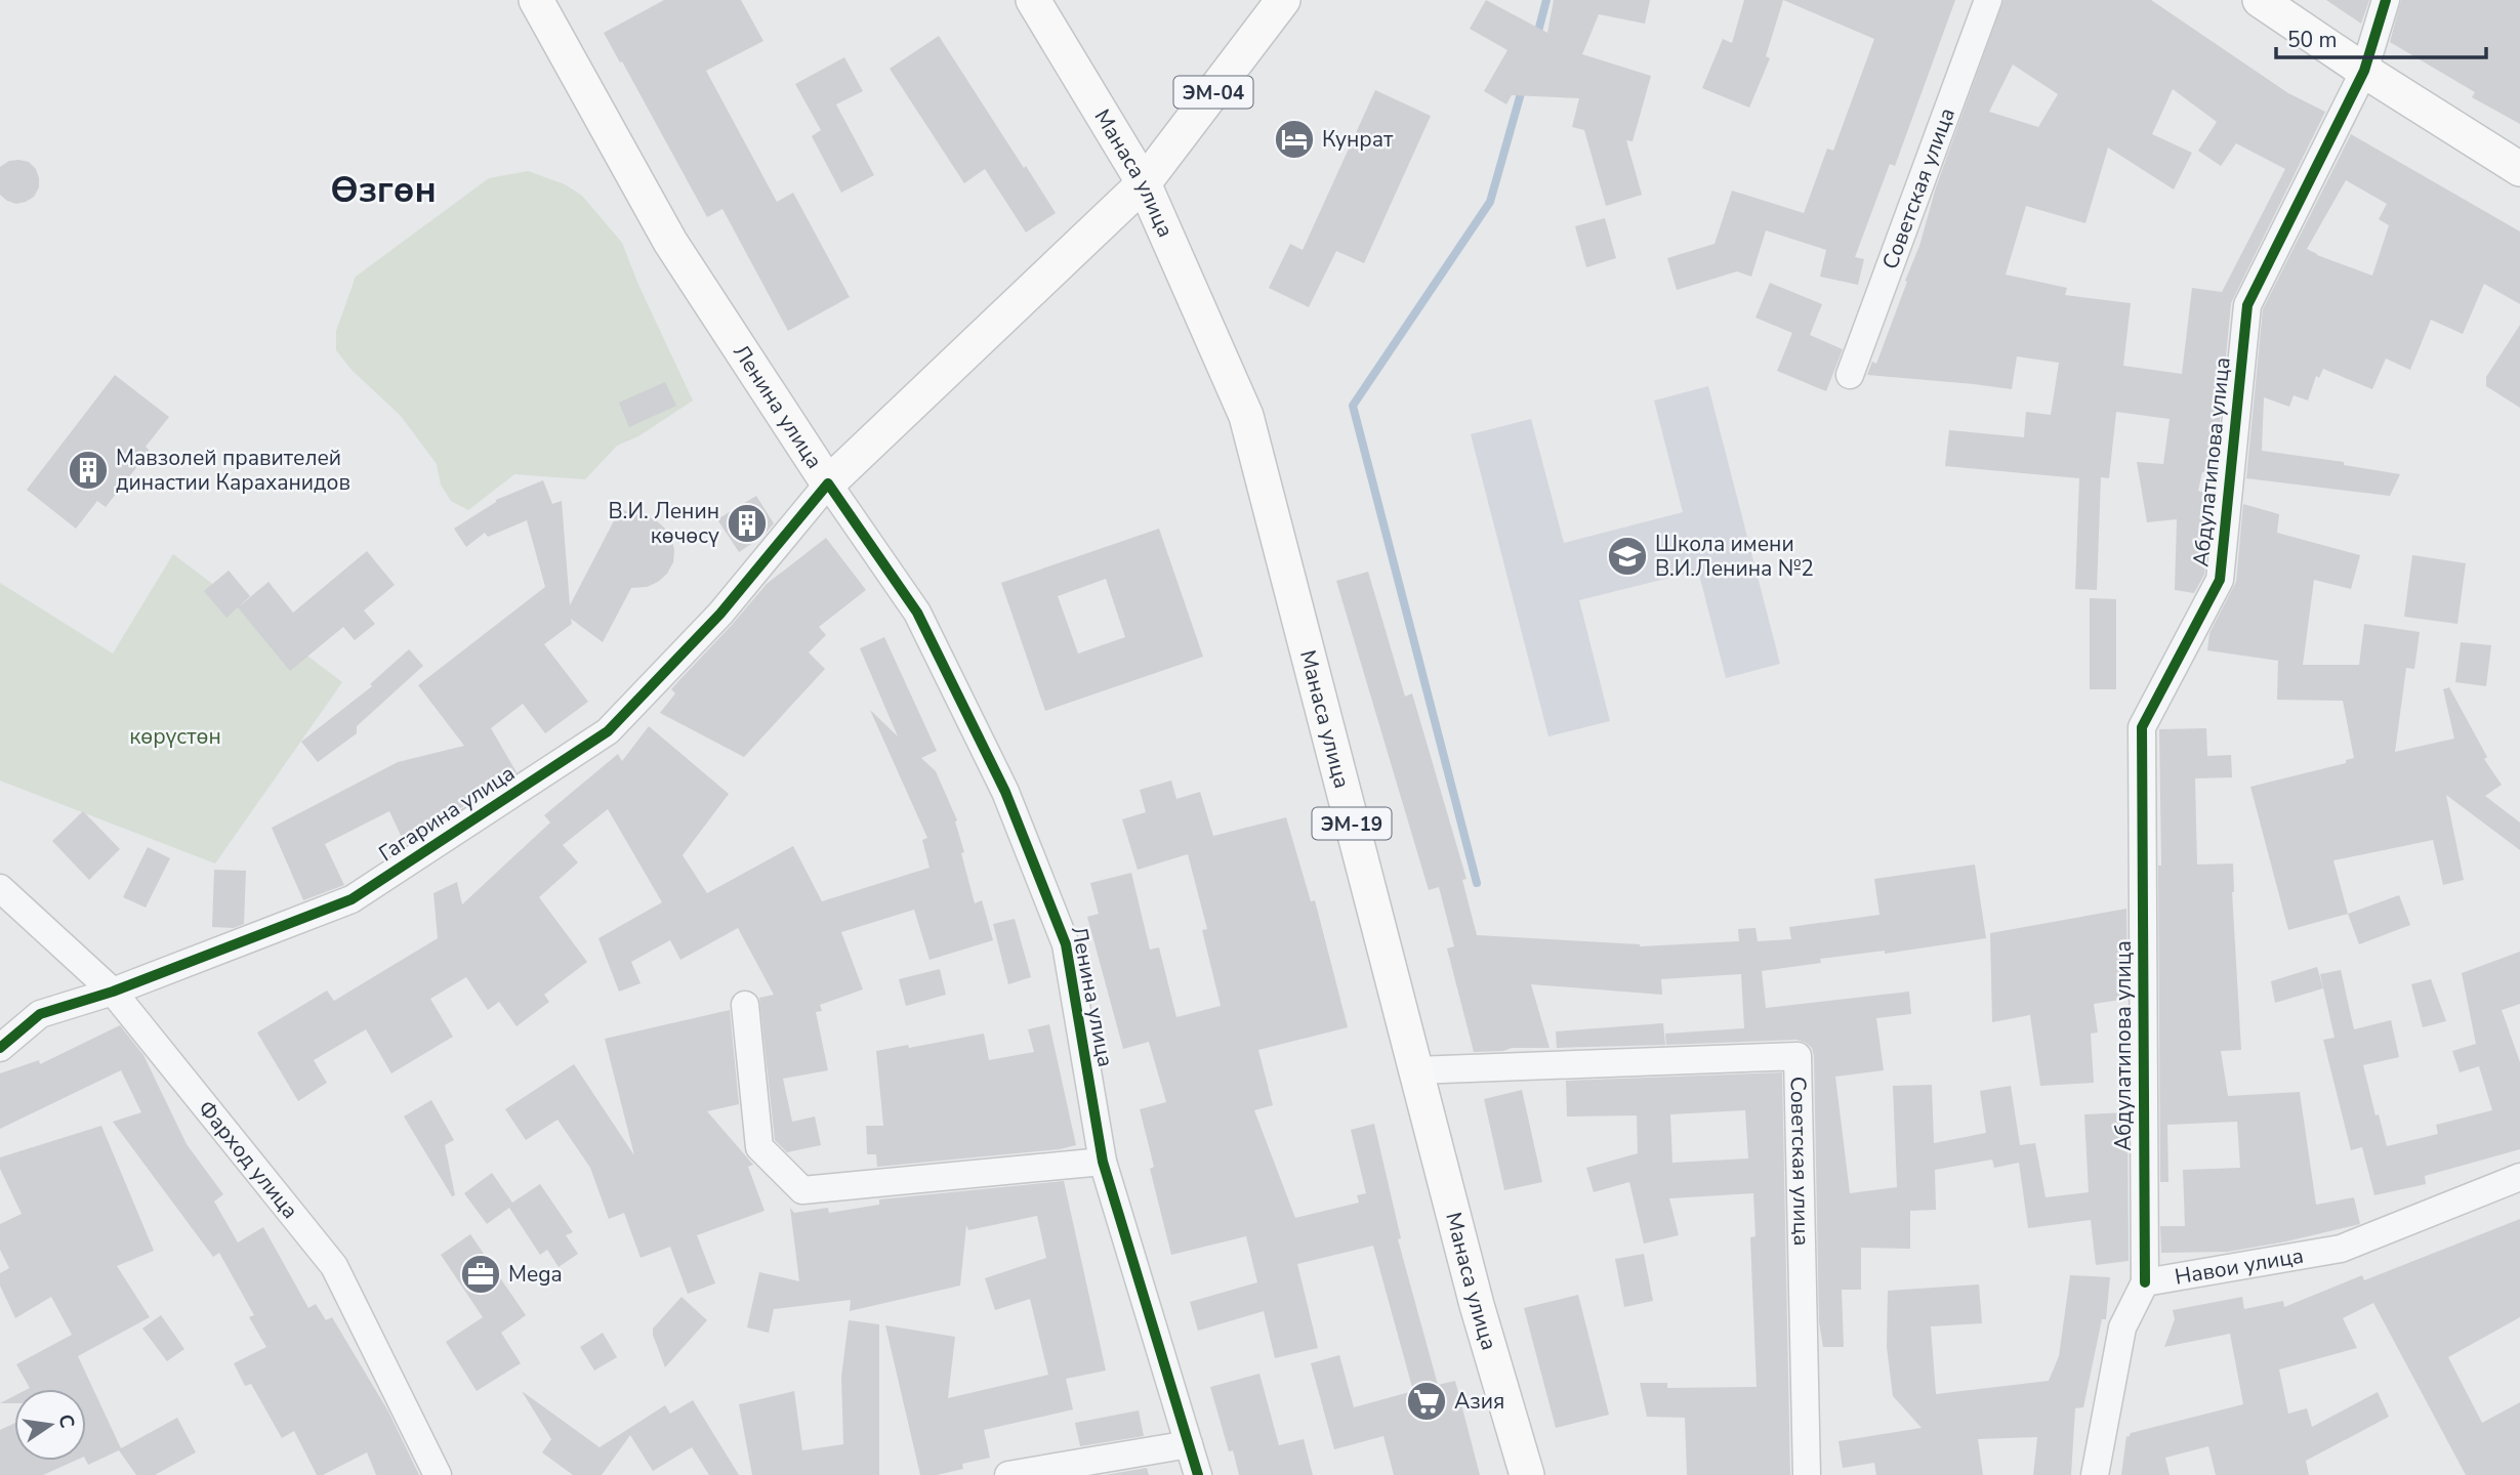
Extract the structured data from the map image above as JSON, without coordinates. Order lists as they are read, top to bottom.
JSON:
{
  "streets": {
    "main road": [
      "ЭМ-04",
      "Манаса улица",
      "Ленина улица",
      "ЭМ-19"
    ],
    "street": [
      "Советская улица",
      "Абдулатипова улица",
      "Гагарина улица",
      "Фарход улица",
      "Навои улица"
    ]
  },
  "crossings": [
    ["ЭМ-04", "Манаса улица"],
    ["Манаса улица", "Советская улица"],
    ["Ленина улица", "Гагарина улица"],
    ["Абдулатипова улица", "Навои улица"],
    ["Гагарина улица", "Фарход улица"]
  ],
  "districts": ["Өзгөн"],
  "parks": ["көрүстөн"],
  "places": {
    "hotel": ["Кунрат"],
    "building": ["Мавзолей правителей династии Караханидов", "В.И. Ленин көчөсү"],
    "school or university": ["Школа имени В.И.Ленина №2"],
    "office": ["Mega"],
    "supermarket": ["Азия"]
  },
  "scale_bar": "50 m",
  "north": "right"
}
